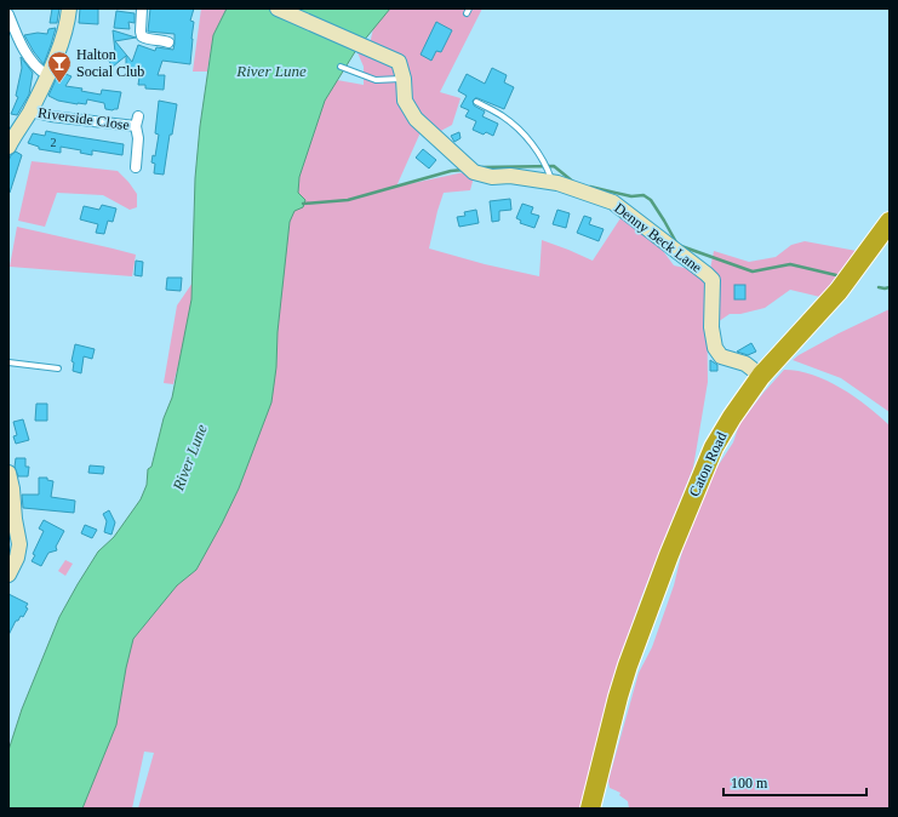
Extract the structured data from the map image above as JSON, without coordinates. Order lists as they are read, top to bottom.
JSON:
{
  "streets": {
    "highway": ["Caton Road"],
    "street": ["Riverside Close", "Denny Beck Lane"]
  },
  "crossings": [
    ["Denny Beck Lane", "Caton Road"]
  ],
  "water": ["River Lune"],
  "places": {
    "bar": ["Halton Social Club"]
  },
  "house_numbers": ["2"],
  "scale_bar": "100 m"
}
